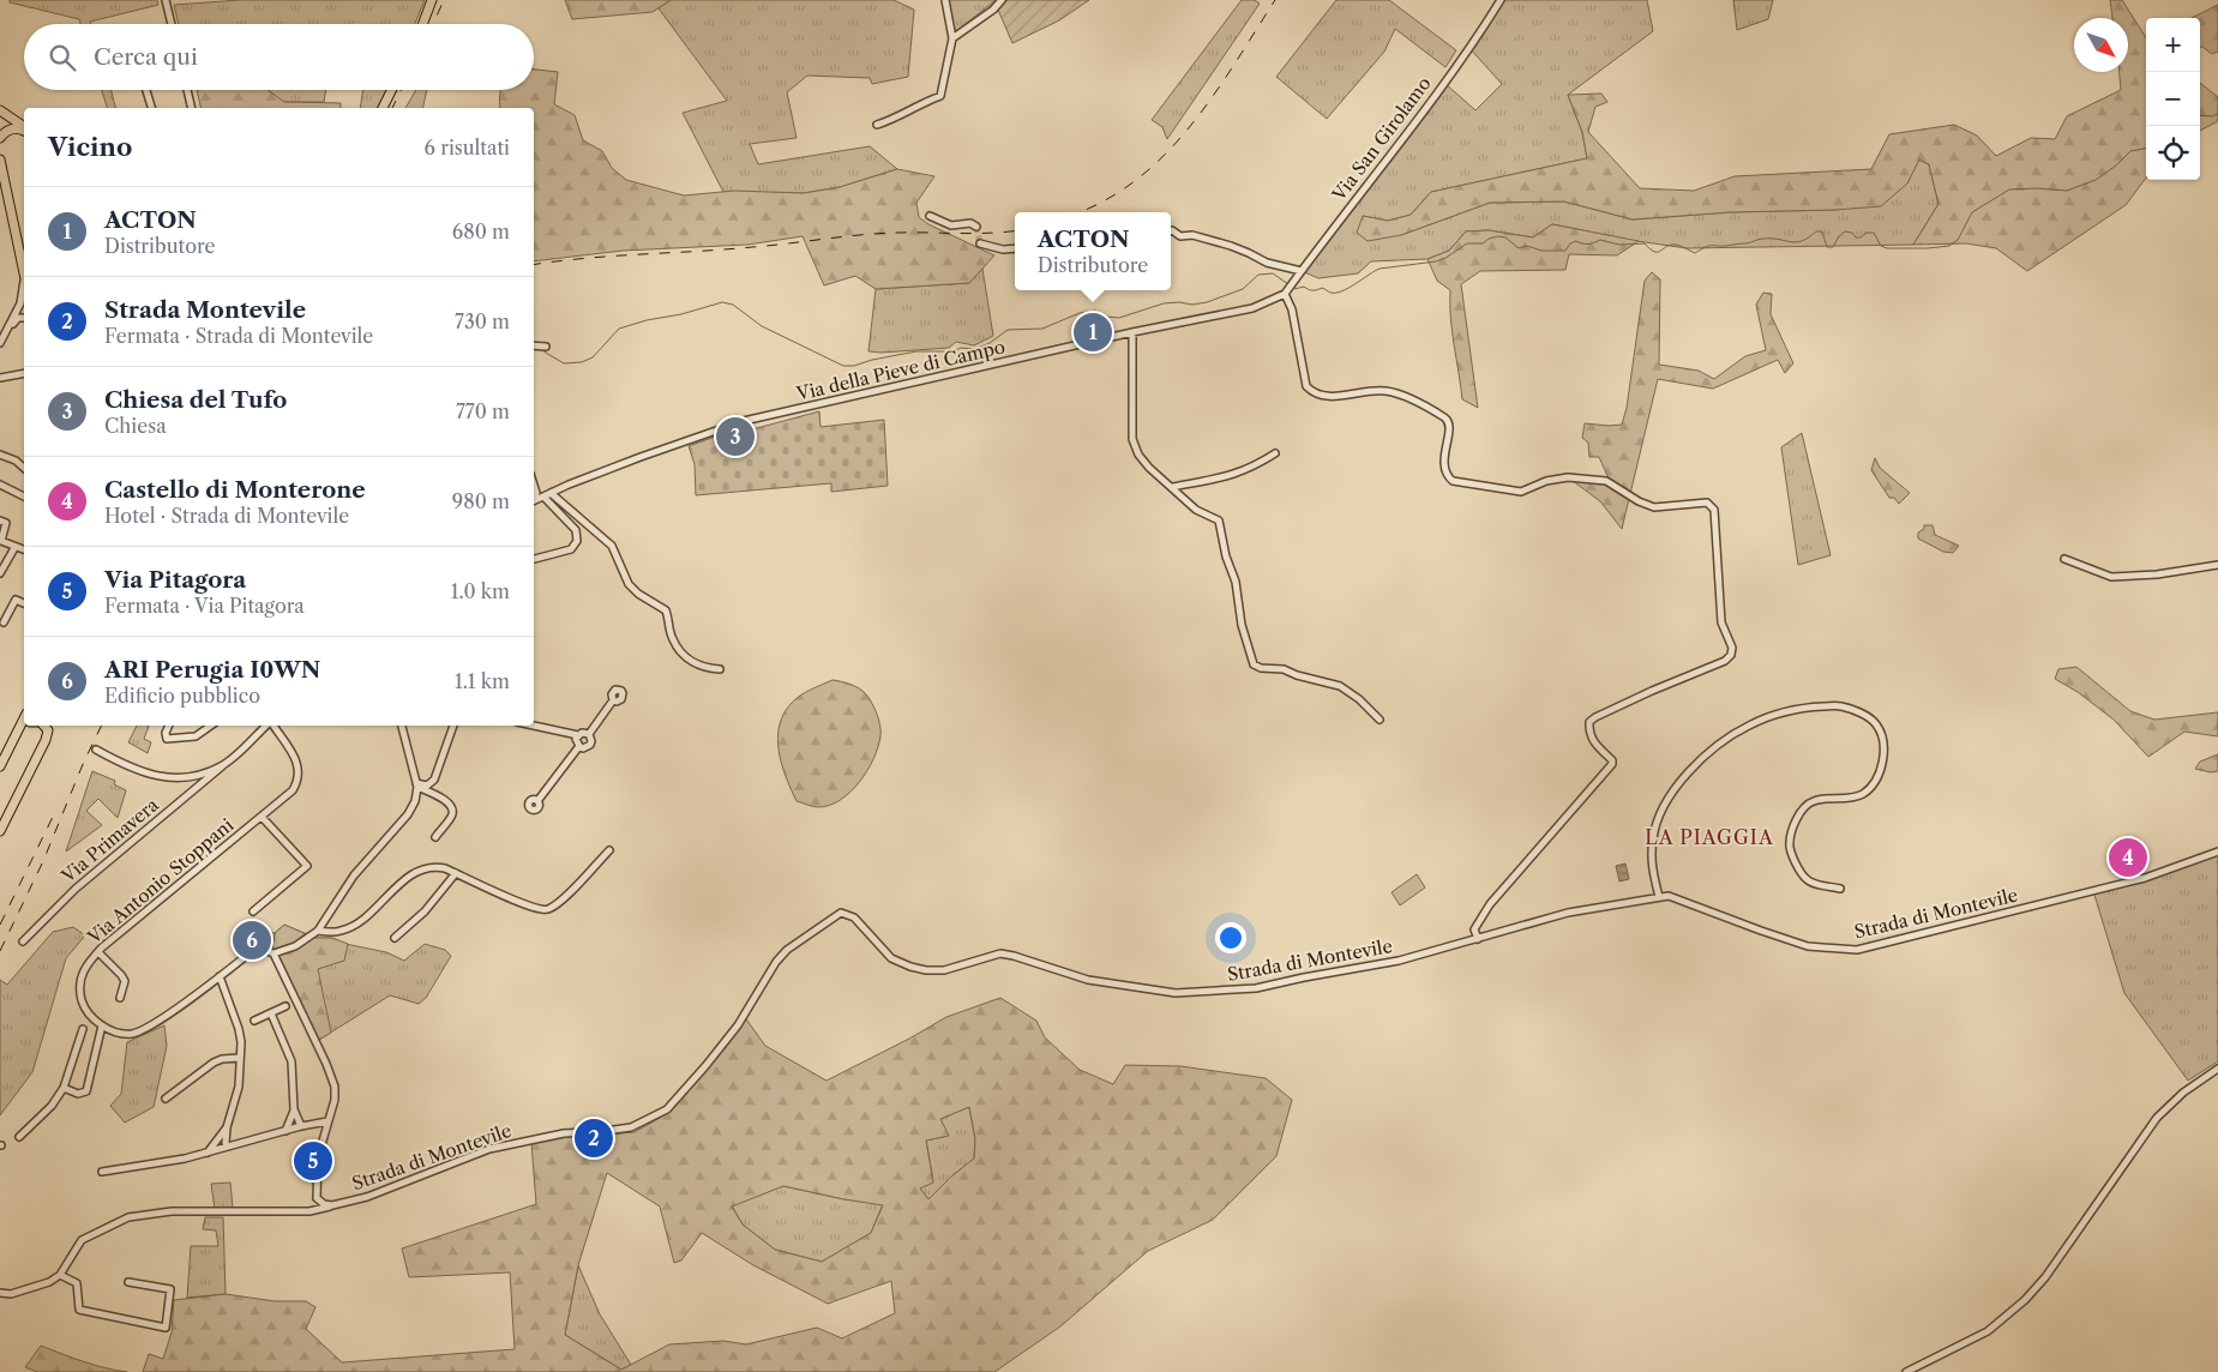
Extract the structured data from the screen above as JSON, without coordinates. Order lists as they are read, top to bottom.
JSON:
{
  "streets": {
    "street": [
      "Via San Girolamo",
      "Via della Pieve di Campo",
      "Via Primavera",
      "Via Antonio Stoppani",
      "Strada di Montevile"
    ]
  },
  "crossings": [
    ["Via San Girolamo", "Via della Pieve di Campo"]
  ],
  "districts": ["LA PIAGGIA"],
  "north": "bottom right",
  "page": {
    "map_buttons": ["+", "−"],
    "search": "Cerca qui",
    "heading": ["Vicino", "6 risultati"],
    "list": [
      {
        "mark": "1",
        "name": "ACTON",
        "note": "Distributore",
        "value": "680 m"
      },
      {
        "mark": "2",
        "name": "Strada Montevile",
        "note": "Fermata · Strada di Montevile",
        "value": "730 m"
      },
      {
        "mark": "3",
        "name": "Chiesa del Tufo",
        "note": "Chiesa",
        "value": "770 m"
      },
      {
        "mark": "4",
        "name": "Castello di Monterone",
        "note": "Hotel · Strada di Montevile",
        "value": "980 m"
      },
      {
        "mark": "5",
        "name": "Via Pitagora",
        "note": "Fermata · Via Pitagora",
        "value": "1.0 km"
      },
      {
        "mark": "6",
        "name": "ARI Perugia I0WN",
        "note": "Edificio pubblico",
        "value": "1.1 km"
      }
    ],
    "popup": ["ACTON", "Distributore"],
    "pins": [
      "1",
      "3",
      "4",
      "6",
      "2",
      "5"
    ]
  }
}
